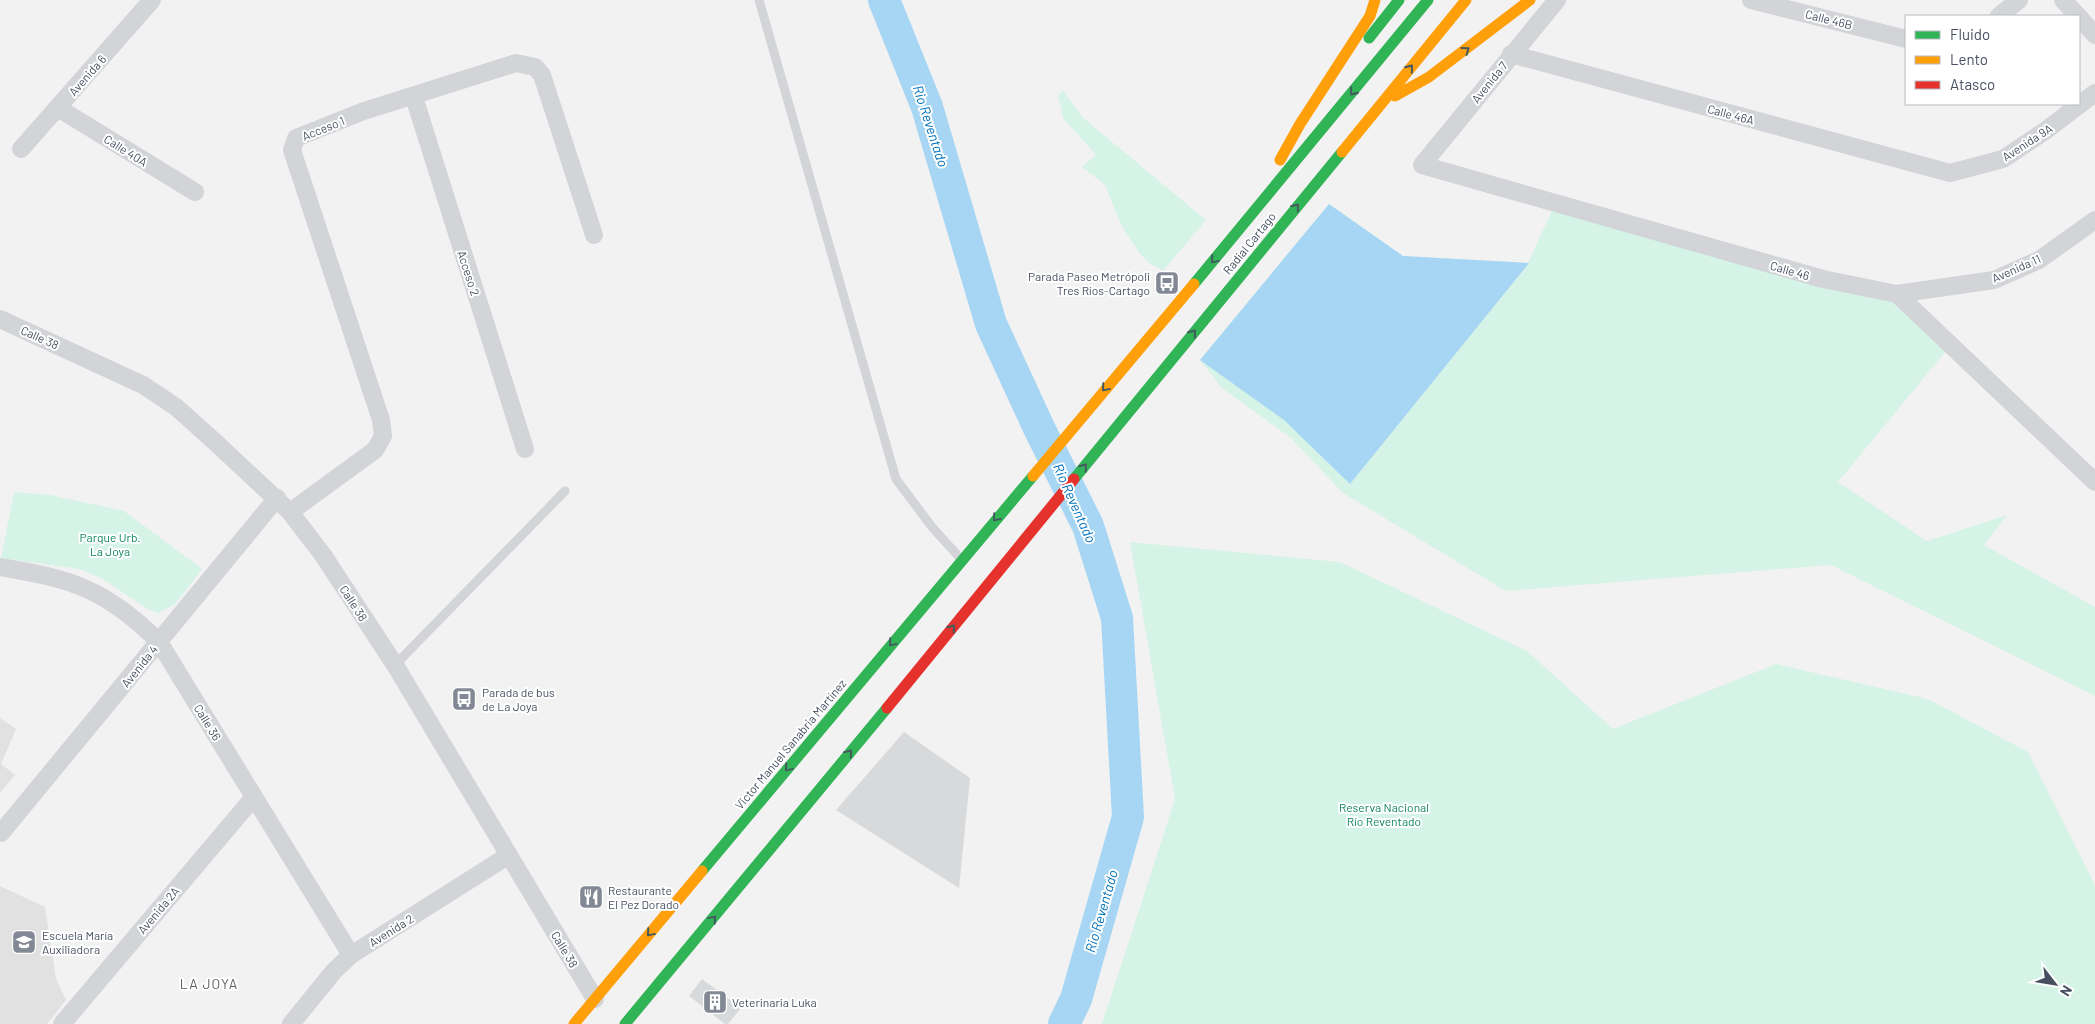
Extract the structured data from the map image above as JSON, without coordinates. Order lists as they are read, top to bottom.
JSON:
{
  "streets": {
    "main road": ["Radial Cartago", "Victor Manuel Sanabria Martínez"],
    "street": [
      "Calle 46B",
      "Avenida 6",
      "Avenida 7",
      "Calle 46A",
      "Acceso 1",
      "Avenida 9A",
      "Calle 40A",
      "Avenida 11",
      "Calle 46",
      "Acceso 2",
      "Calle 38",
      "Avenida 4",
      "Calle 36",
      "Avenida 2A",
      "Avenida 2"
    ]
  },
  "crossings": [
    ["Avenida 6", "Calle 40A"],
    ["Avenida 7", "Calle 46A"],
    ["Avenida 7", "Calle 46"],
    ["Calle 46A", "Avenida 9A"],
    ["Acceso 1", "Acceso 2"],
    ["Acceso 1", "Calle 38"],
    ["Radial Cartago", "Victor Manuel Sanabria Martínez"],
    ["Avenida 11", "Calle 46"],
    ["Calle 38", "Avenida 4"],
    ["Calle 38", "Victor Manuel Sanabria Martínez"],
    ["Calle 38", "Avenida 2"],
    ["Avenida 4", "Calle 36"],
    ["Calle 36", "Avenida 2A"],
    ["Calle 36", "Avenida 2"]
  ],
  "districts": ["LA JOYA"],
  "water": ["Rio Reventado"],
  "parks": ["Parque Urb. La Joya", "Reserva Nacional Río Reventado"],
  "places": {
    "bus stop": ["Parada Paseo Metrópoli Tres Ríos-Cartago", "Parada de bus de La Joya"],
    "restaurant": ["Restaurante El Pez Dorado"],
    "school or university": ["Escuela María Auxiliadora"],
    "building": ["Veterinaria Luka"]
  },
  "legend": ["Fluido", "Lento", "Atasco"],
  "north": "bottom right"
}
